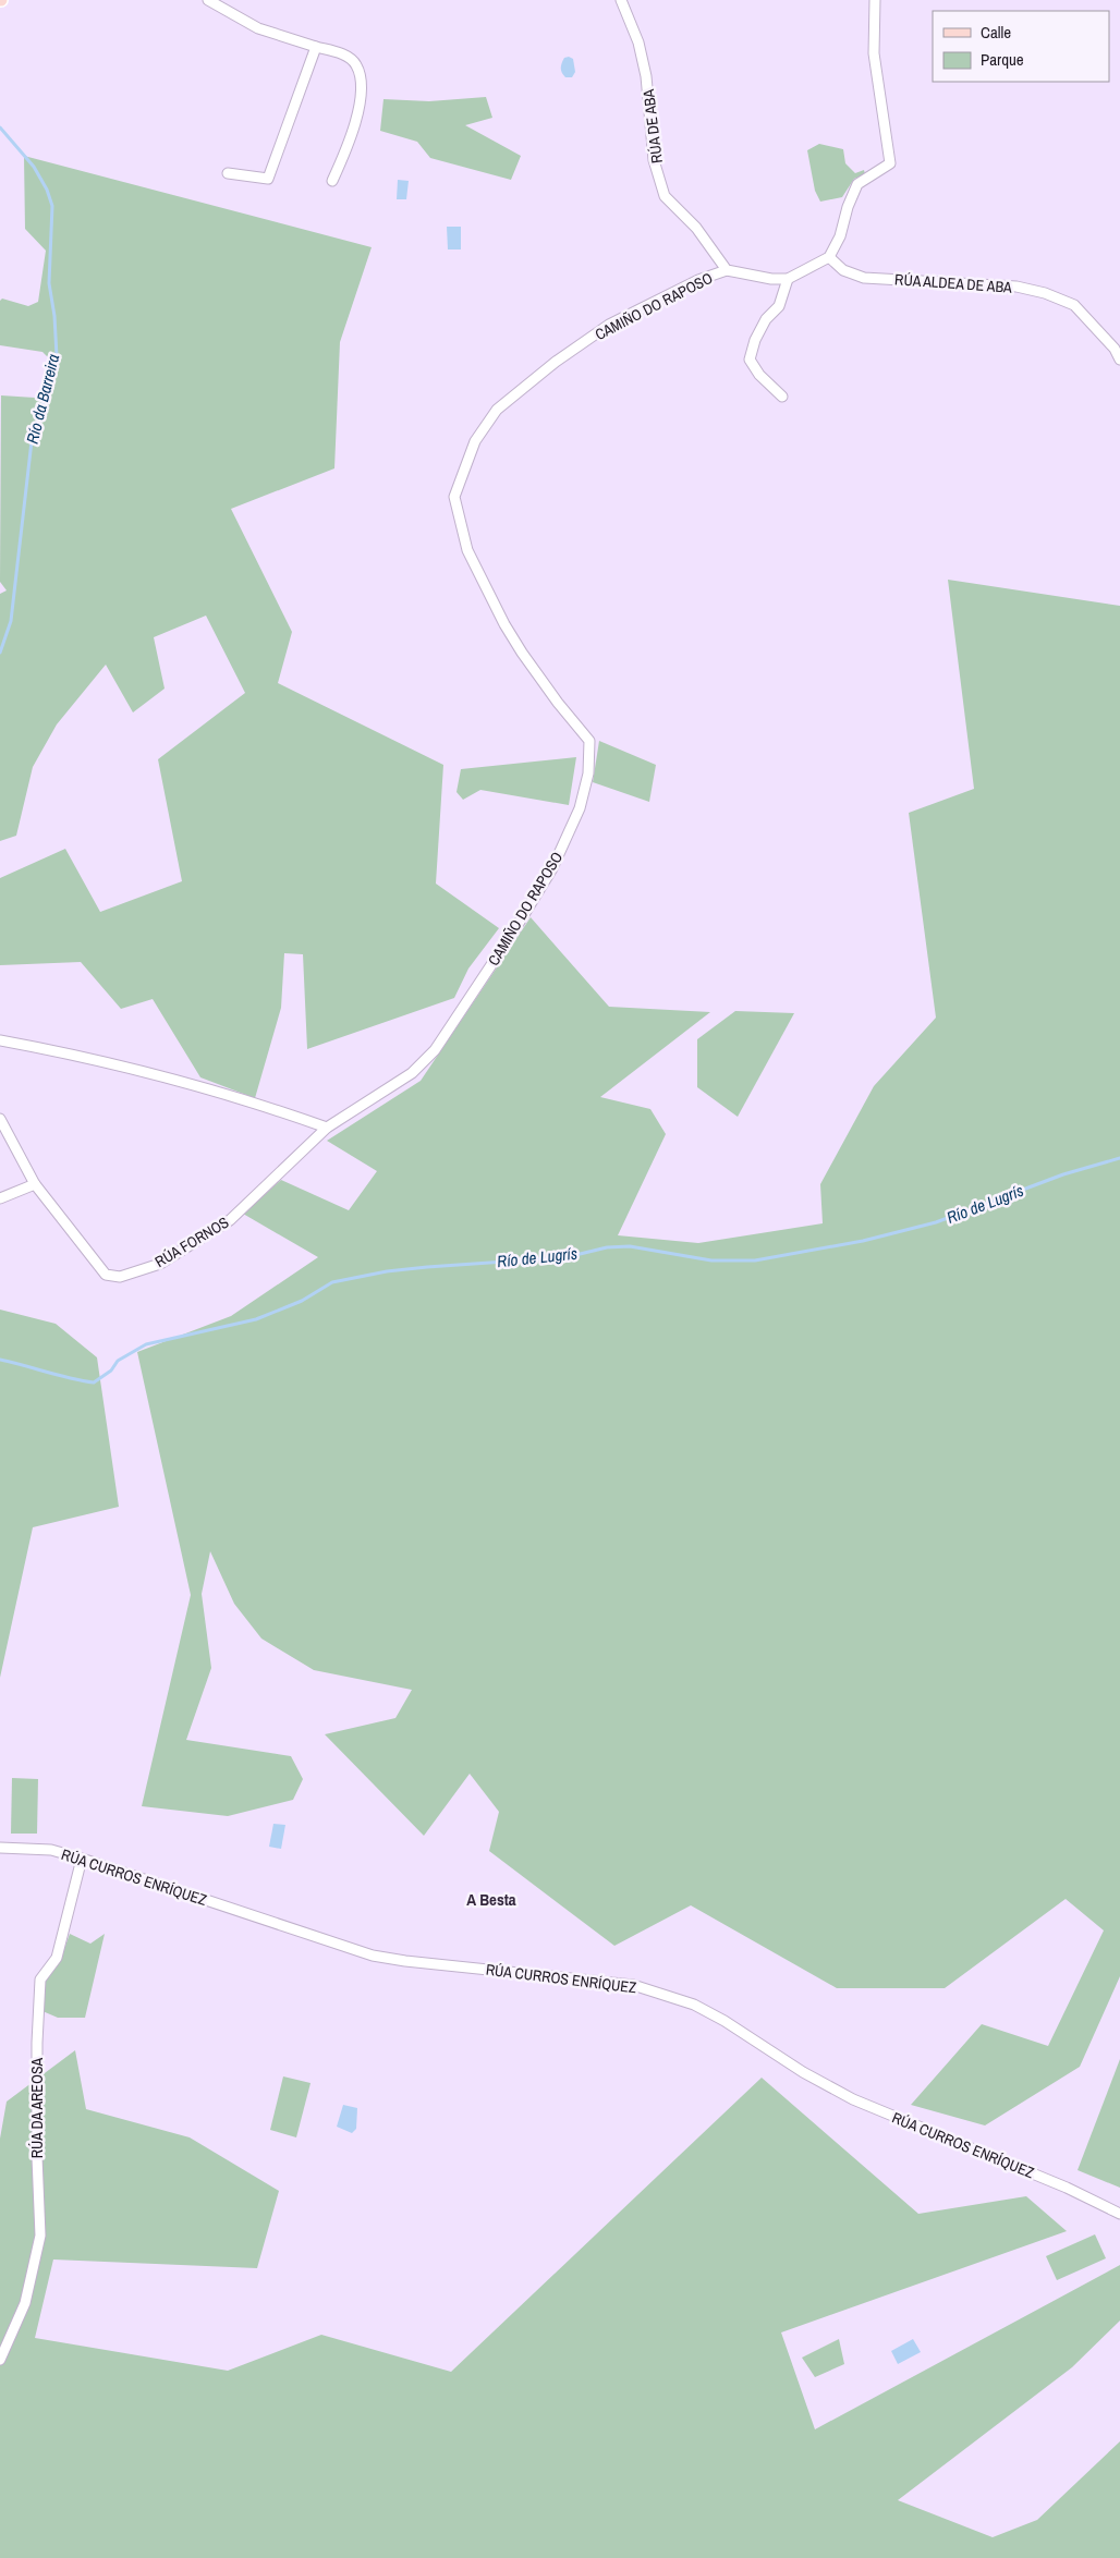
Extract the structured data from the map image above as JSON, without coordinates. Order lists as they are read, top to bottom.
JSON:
{
  "streets": {
    "street": [
      "RÚA DE ABA",
      "RÚA ALDEA DE ABA",
      "CAMIÑO DO RAPOSO",
      "RÚA FORNOS",
      "RÚA CURROS ENRÍQUEZ",
      "RÚA DA AREOSA"
    ]
  },
  "crossings": [
    ["RÚA DE ABA", "CAMIÑO DO RAPOSO"],
    ["CAMIÑO DO RAPOSO", "RÚA FORNOS"],
    ["RÚA CURROS ENRÍQUEZ", "RÚA DA AREOSA"]
  ],
  "districts": ["A Besta"],
  "water": ["Río da Barreira", "Río de Lugrís"],
  "legend": ["Calle", "Parque"]
}
